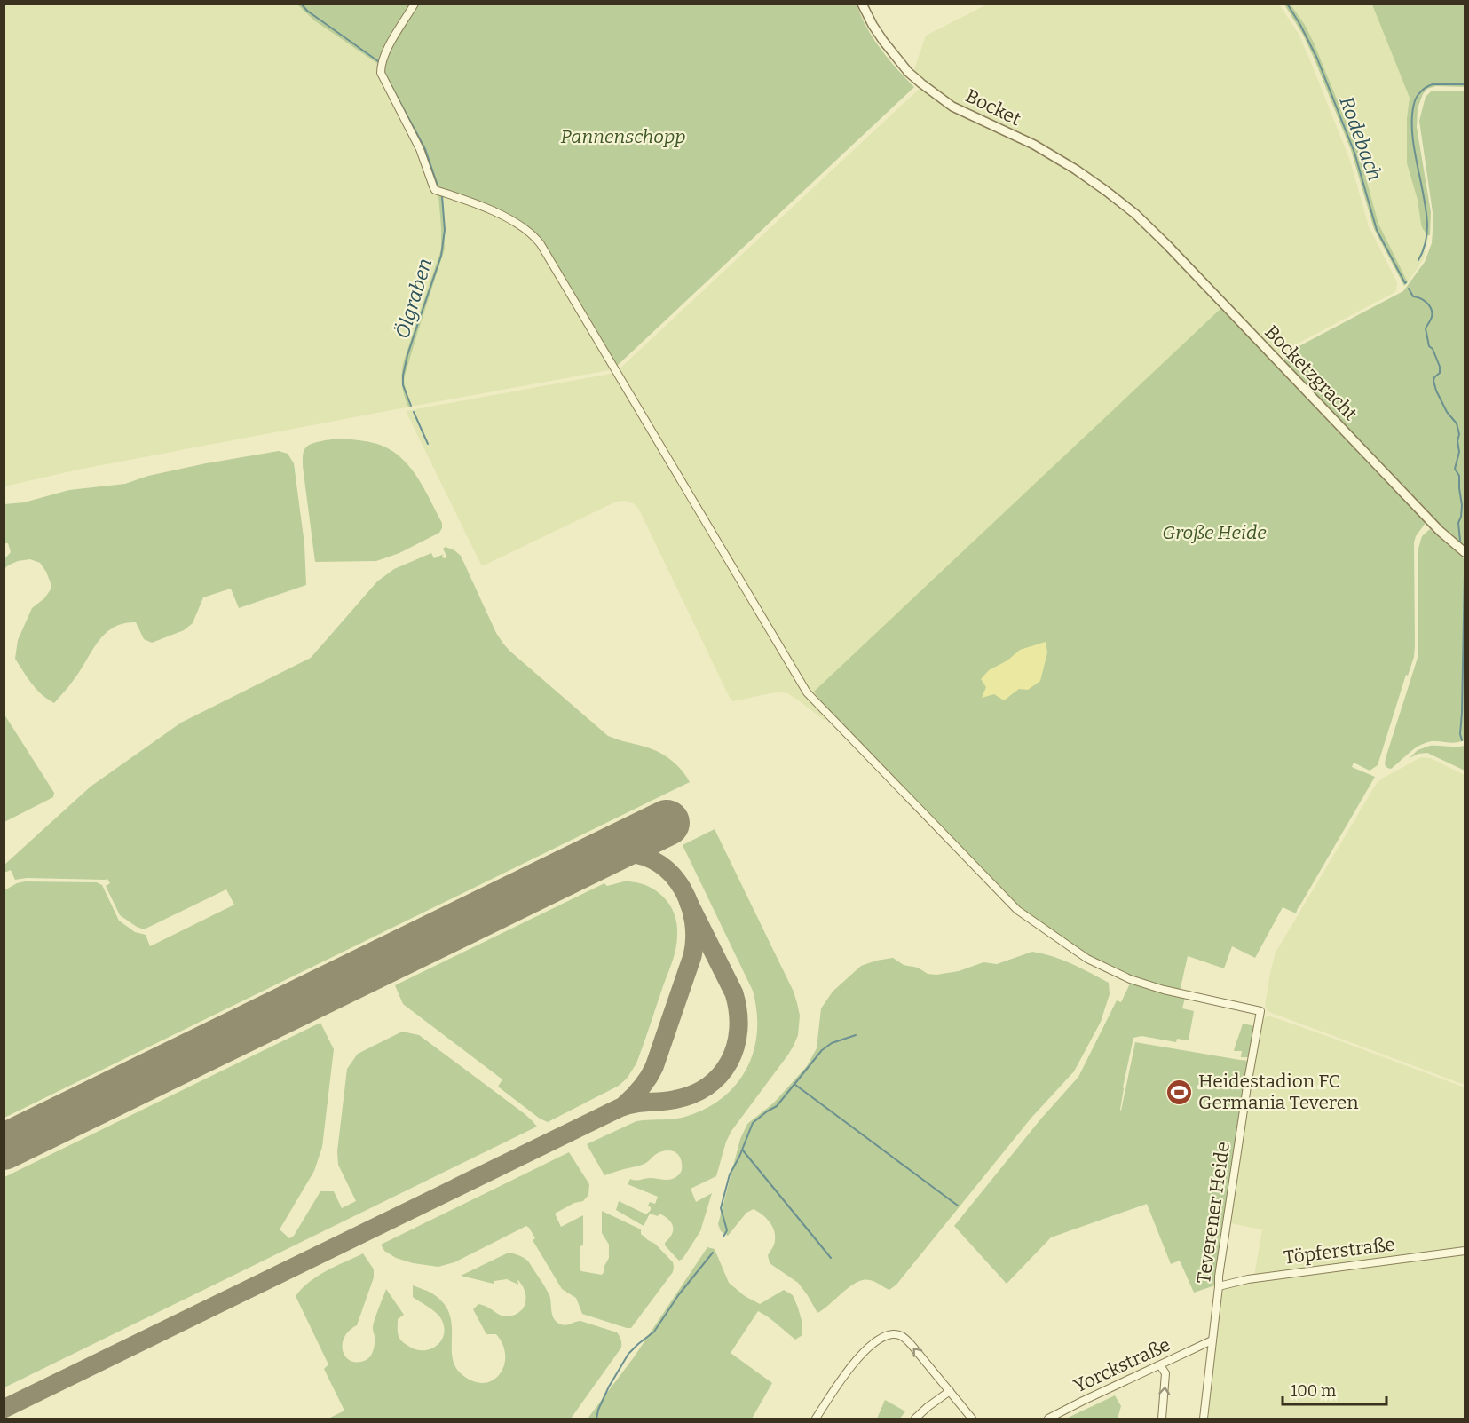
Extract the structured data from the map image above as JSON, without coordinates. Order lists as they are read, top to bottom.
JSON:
{
  "streets": {
    "street": [
      "Bocket",
      "Bocketzgracht",
      "Teverener Heide",
      "Töpferstraße",
      "Yorckstraße"
    ]
  },
  "crossings": [
    ["Bocket", "Bocketzgracht"],
    ["Teverener Heide", "Töpferstraße"]
  ],
  "water": ["Rodebach", "Ölgraben"],
  "parks": ["Pannenschopp", "Große Heide"],
  "places": {
    "sports": ["Heidestadion FC Germania Teveren"]
  },
  "scale_bar": "100 m"
}
